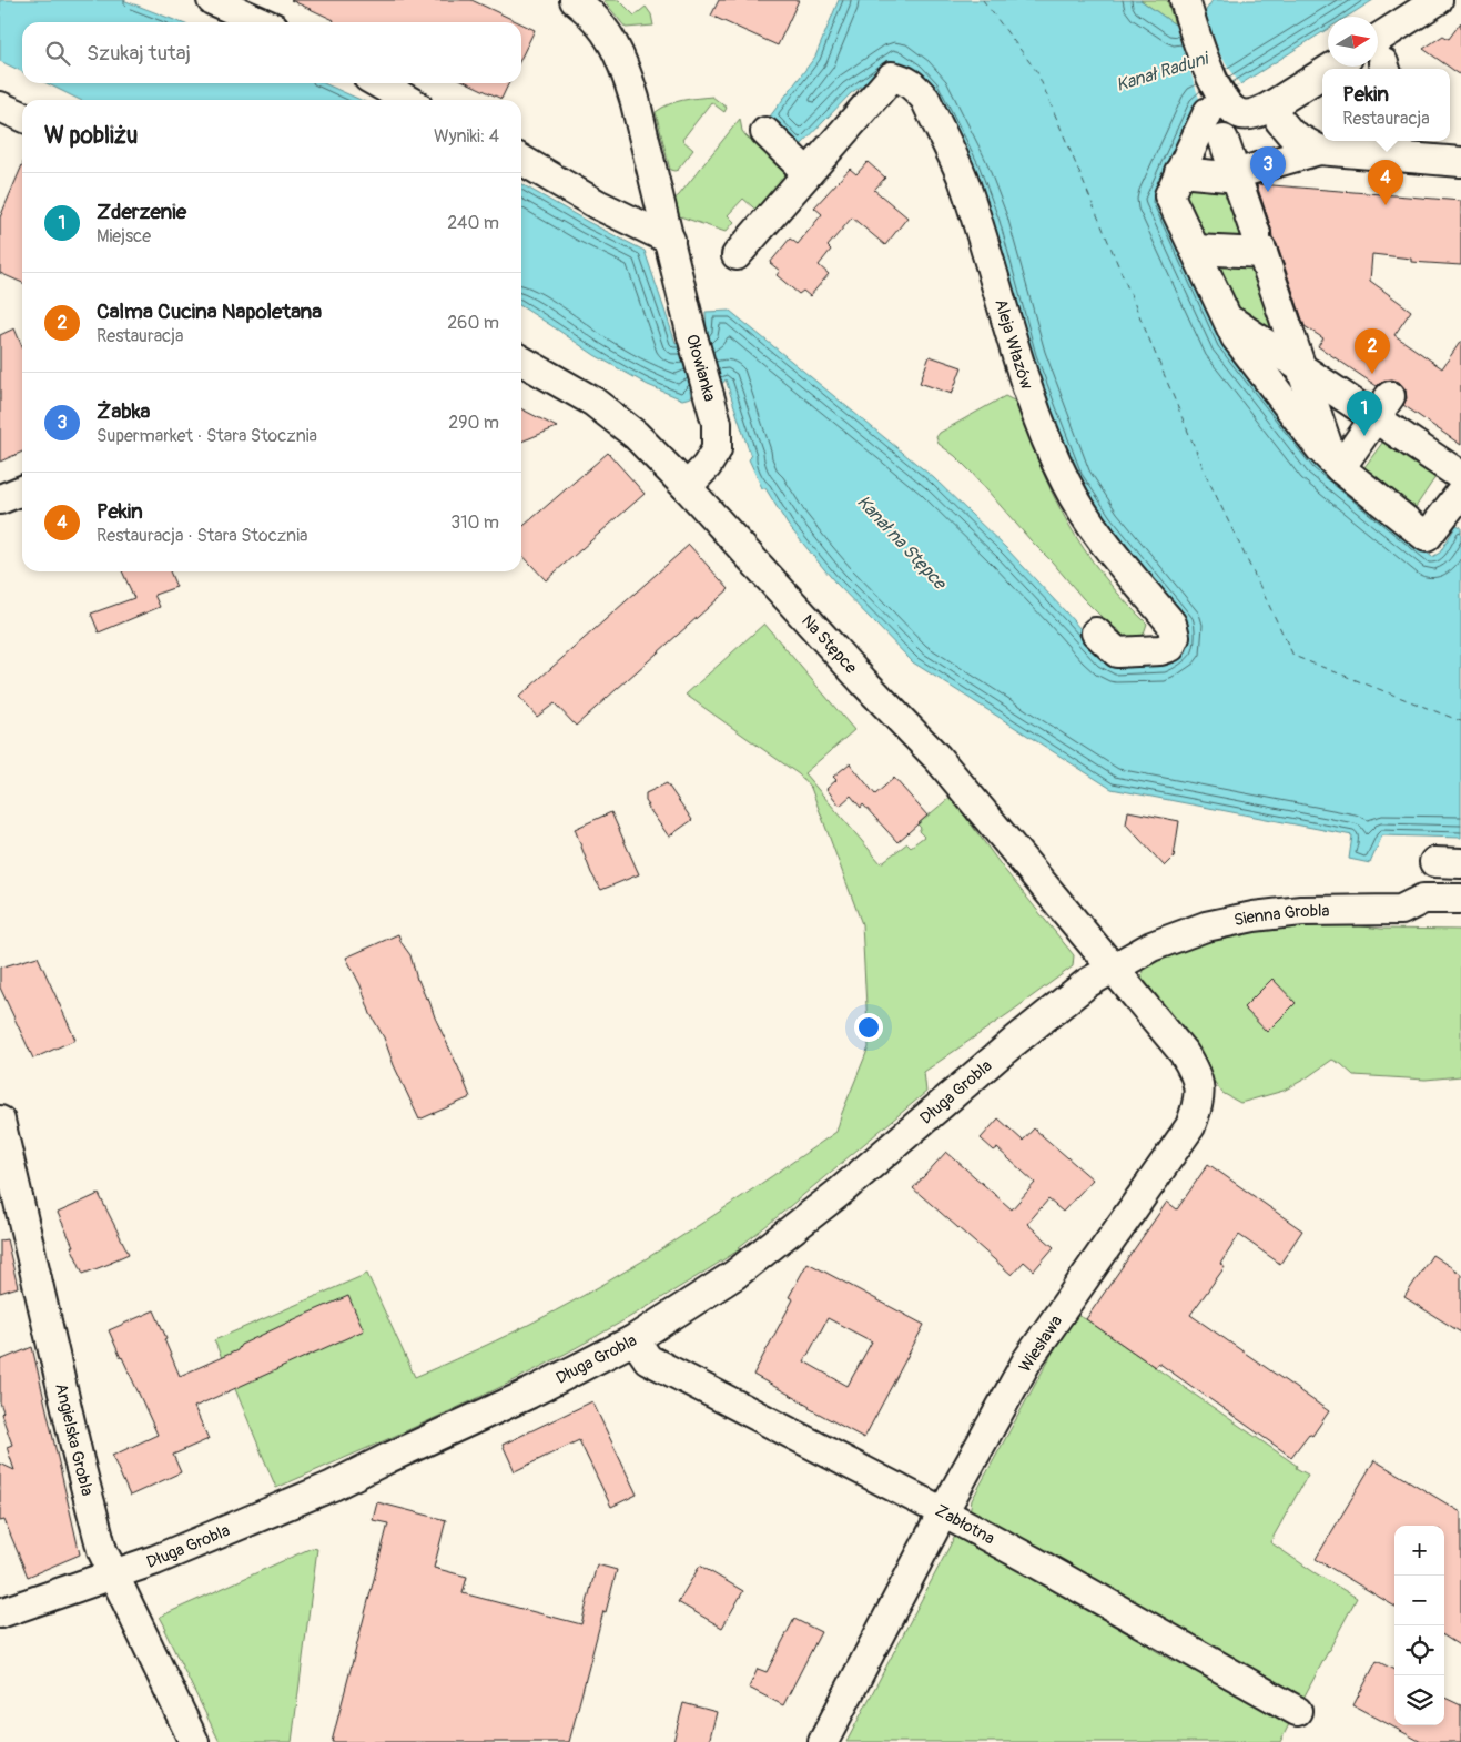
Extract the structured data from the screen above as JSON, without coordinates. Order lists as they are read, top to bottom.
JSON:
{
  "streets": {
    "street": [
      "Aleja Włazów",
      "Ołowianka",
      "Na Stępce",
      "Sienna Grobla",
      "Długa Grobla",
      "Wiesława",
      "Angielska Grobla",
      "Zabłotna"
    ]
  },
  "crossings": [
    ["Ołowianka", "Na Stępce"],
    ["Na Stępce", "Sienna Grobla"],
    ["Na Stępce", "Długa Grobla"],
    ["Na Stępce", "Wiesława"],
    ["Sienna Grobla", "Długa Grobla"],
    ["Sienna Grobla", "Wiesława"],
    ["Długa Grobla", "Wiesława"],
    ["Długa Grobla", "Angielska Grobla"],
    ["Długa Grobla", "Zabłotna"],
    ["Wiesława", "Zabłotna"]
  ],
  "water": ["Kanał Raduni", "Kanał na Stępce"],
  "north": "right",
  "page": {
    "search": "Szukaj tutaj",
    "popup": ["Pekin", "Restauracja"],
    "heading": ["W pobliżu", "Wyniki: 4"],
    "pins": [
      "3",
      "4",
      "2",
      "1"
    ],
    "list": [
      {
        "mark": "1",
        "name": "Zderzenie",
        "note": "Miejsce",
        "value": "240 m"
      },
      {
        "mark": "2",
        "name": "Calma Cucina Napoletana",
        "note": "Restauracja",
        "value": "260 m"
      },
      {
        "mark": "3",
        "name": "Żabka",
        "note": "Supermarket · Stara Stocznia",
        "value": "290 m"
      },
      {
        "mark": "4",
        "name": "Pekin",
        "note": "Restauracja · Stara Stocznia",
        "value": "310 m"
      }
    ],
    "map_buttons": ["+", "−"]
  }
}
